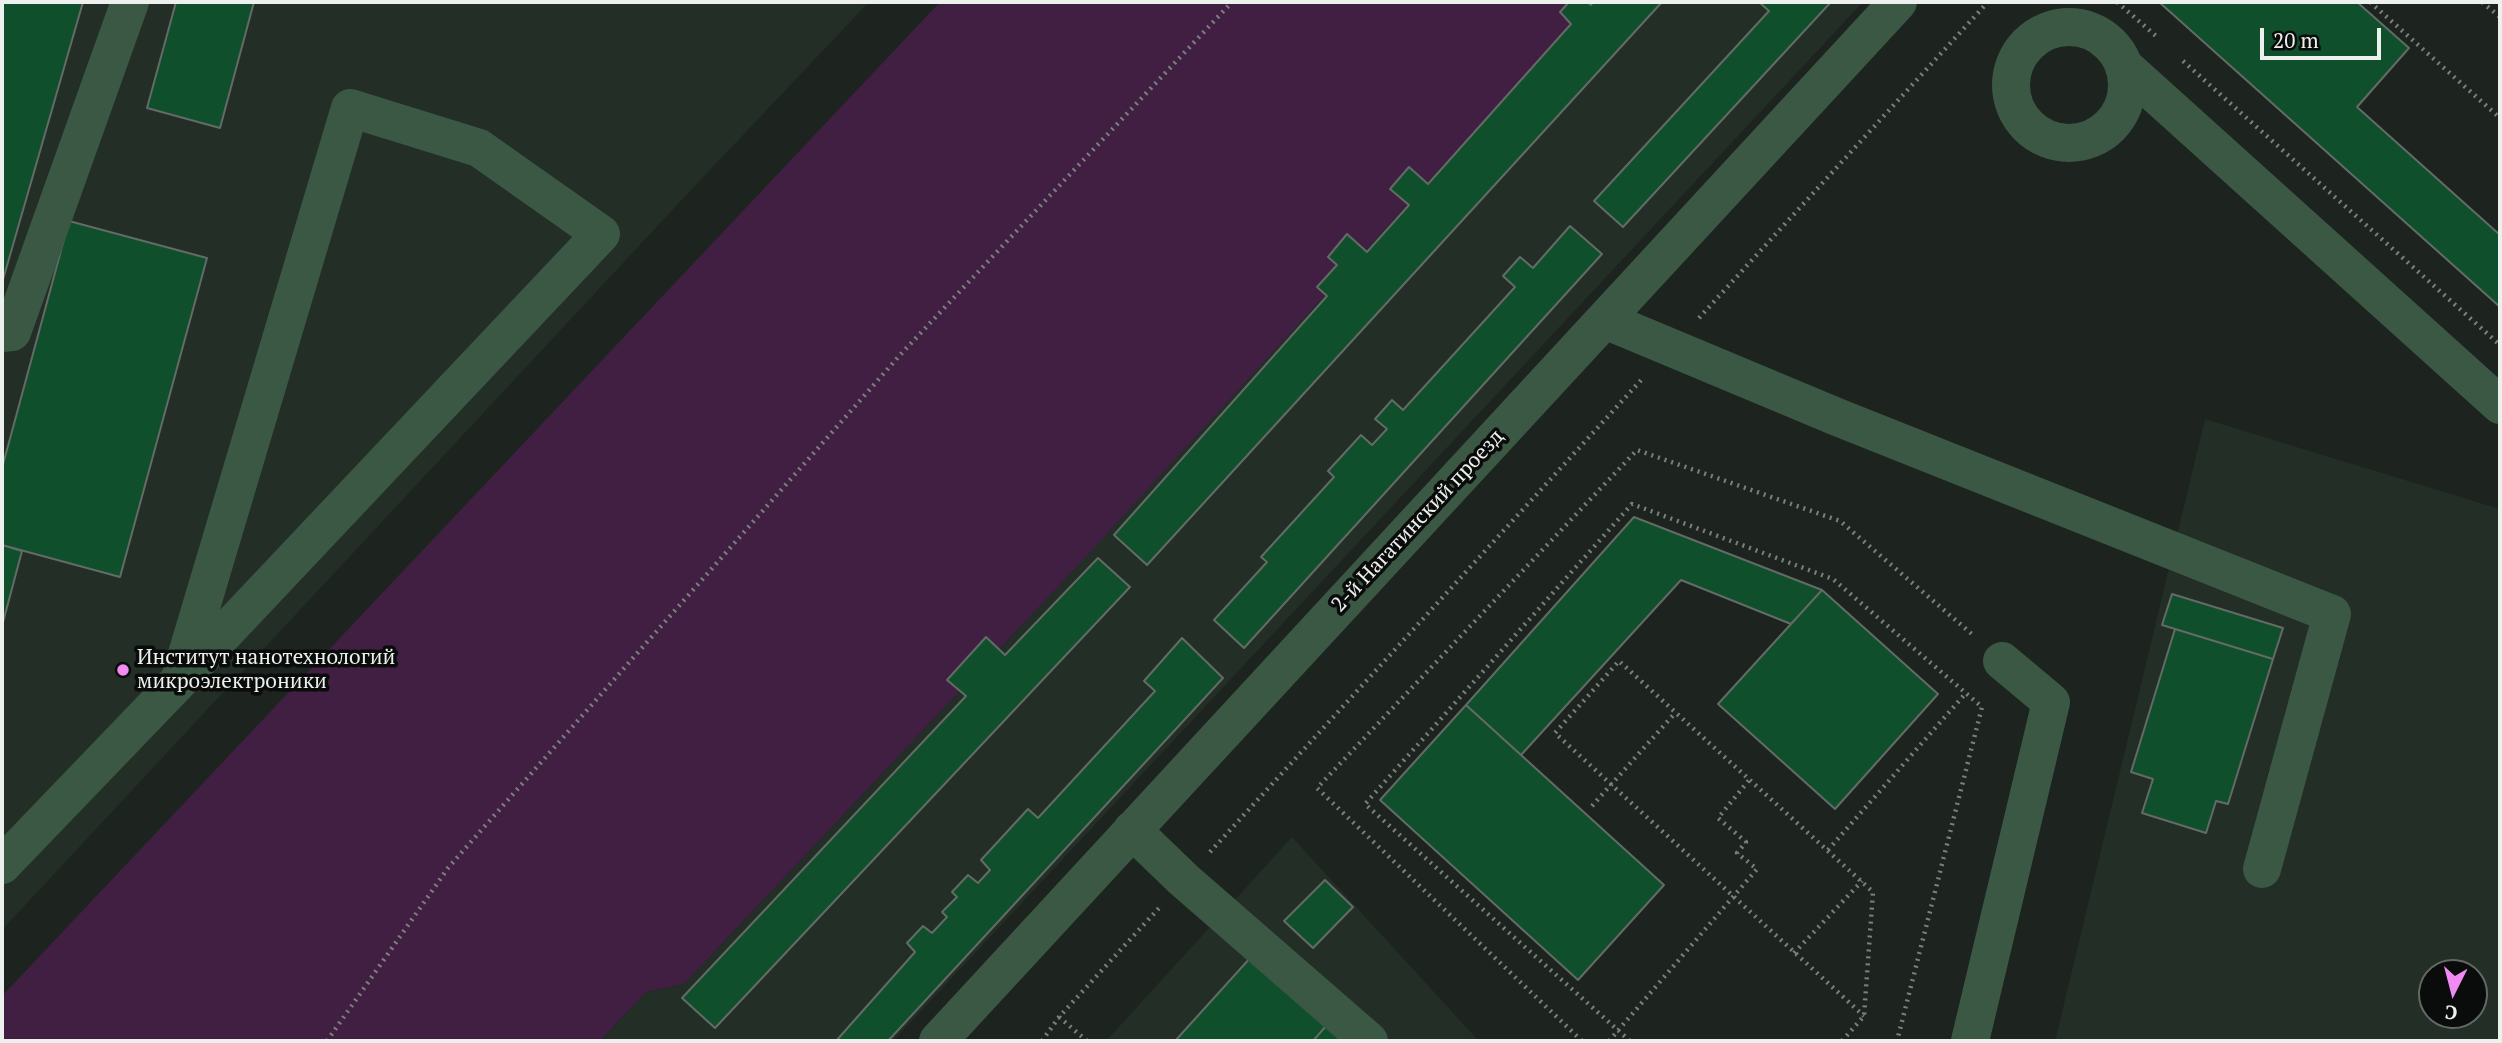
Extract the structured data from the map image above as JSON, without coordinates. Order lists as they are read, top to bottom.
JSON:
{
  "streets": {
    "street": ["2-й Нагатинский проезд"]
  },
  "places": ["Институт нанотехнологий микроэлектроники"],
  "scale_bar": "20 m",
  "north": "bottom"
}
